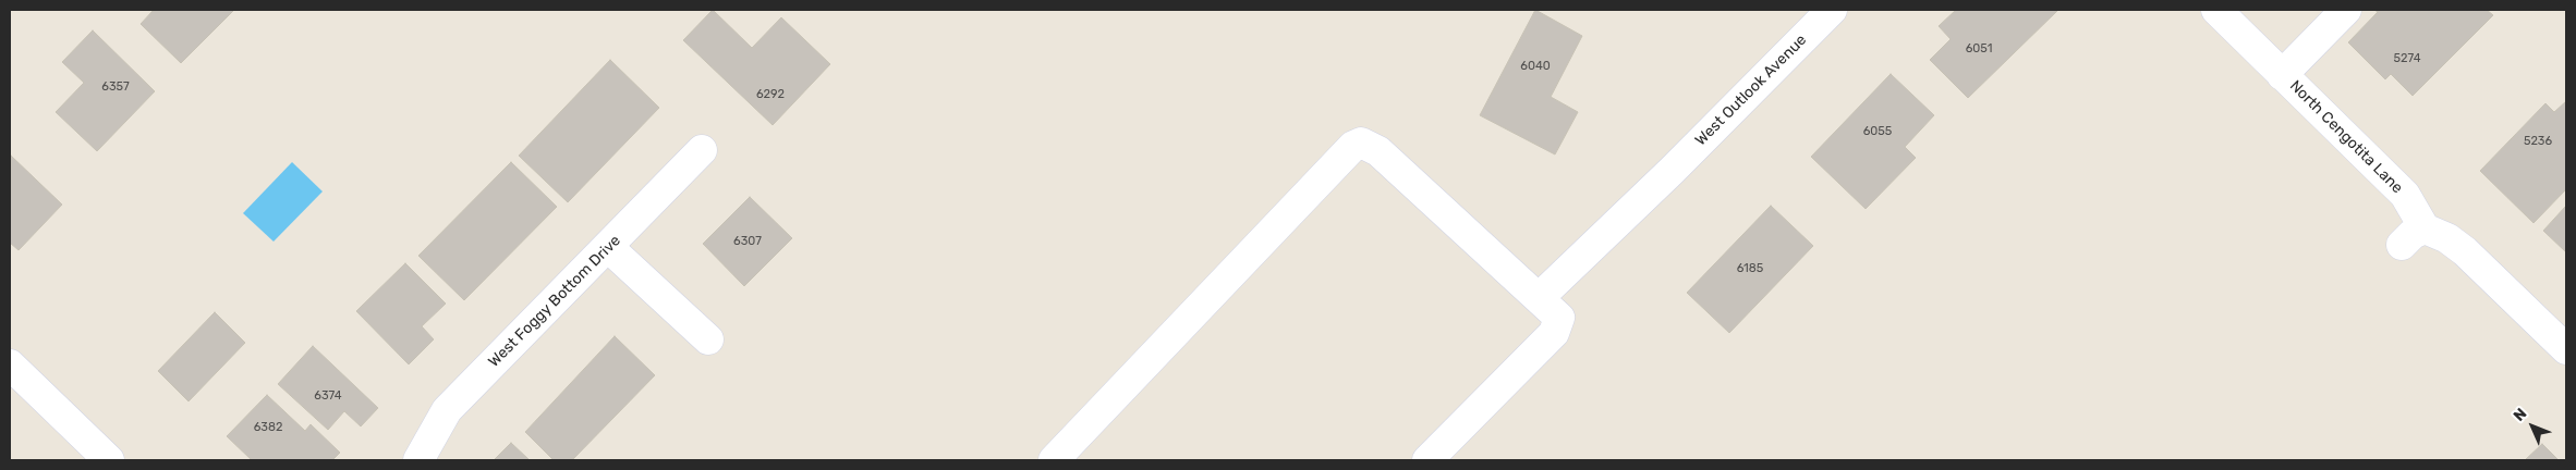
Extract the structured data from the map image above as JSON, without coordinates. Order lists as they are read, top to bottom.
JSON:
{
  "streets": {
    "street": ["West Outlook Avenue", "North Cengotita Lane", "West Foggy Bottom Drive"]
  },
  "house_numbers": [
    "6051",
    "5274",
    "6040",
    "6357",
    "6292",
    "6055",
    "5236",
    "6307",
    "6185",
    "6374",
    "6382"
  ],
  "north": "top left"
}
